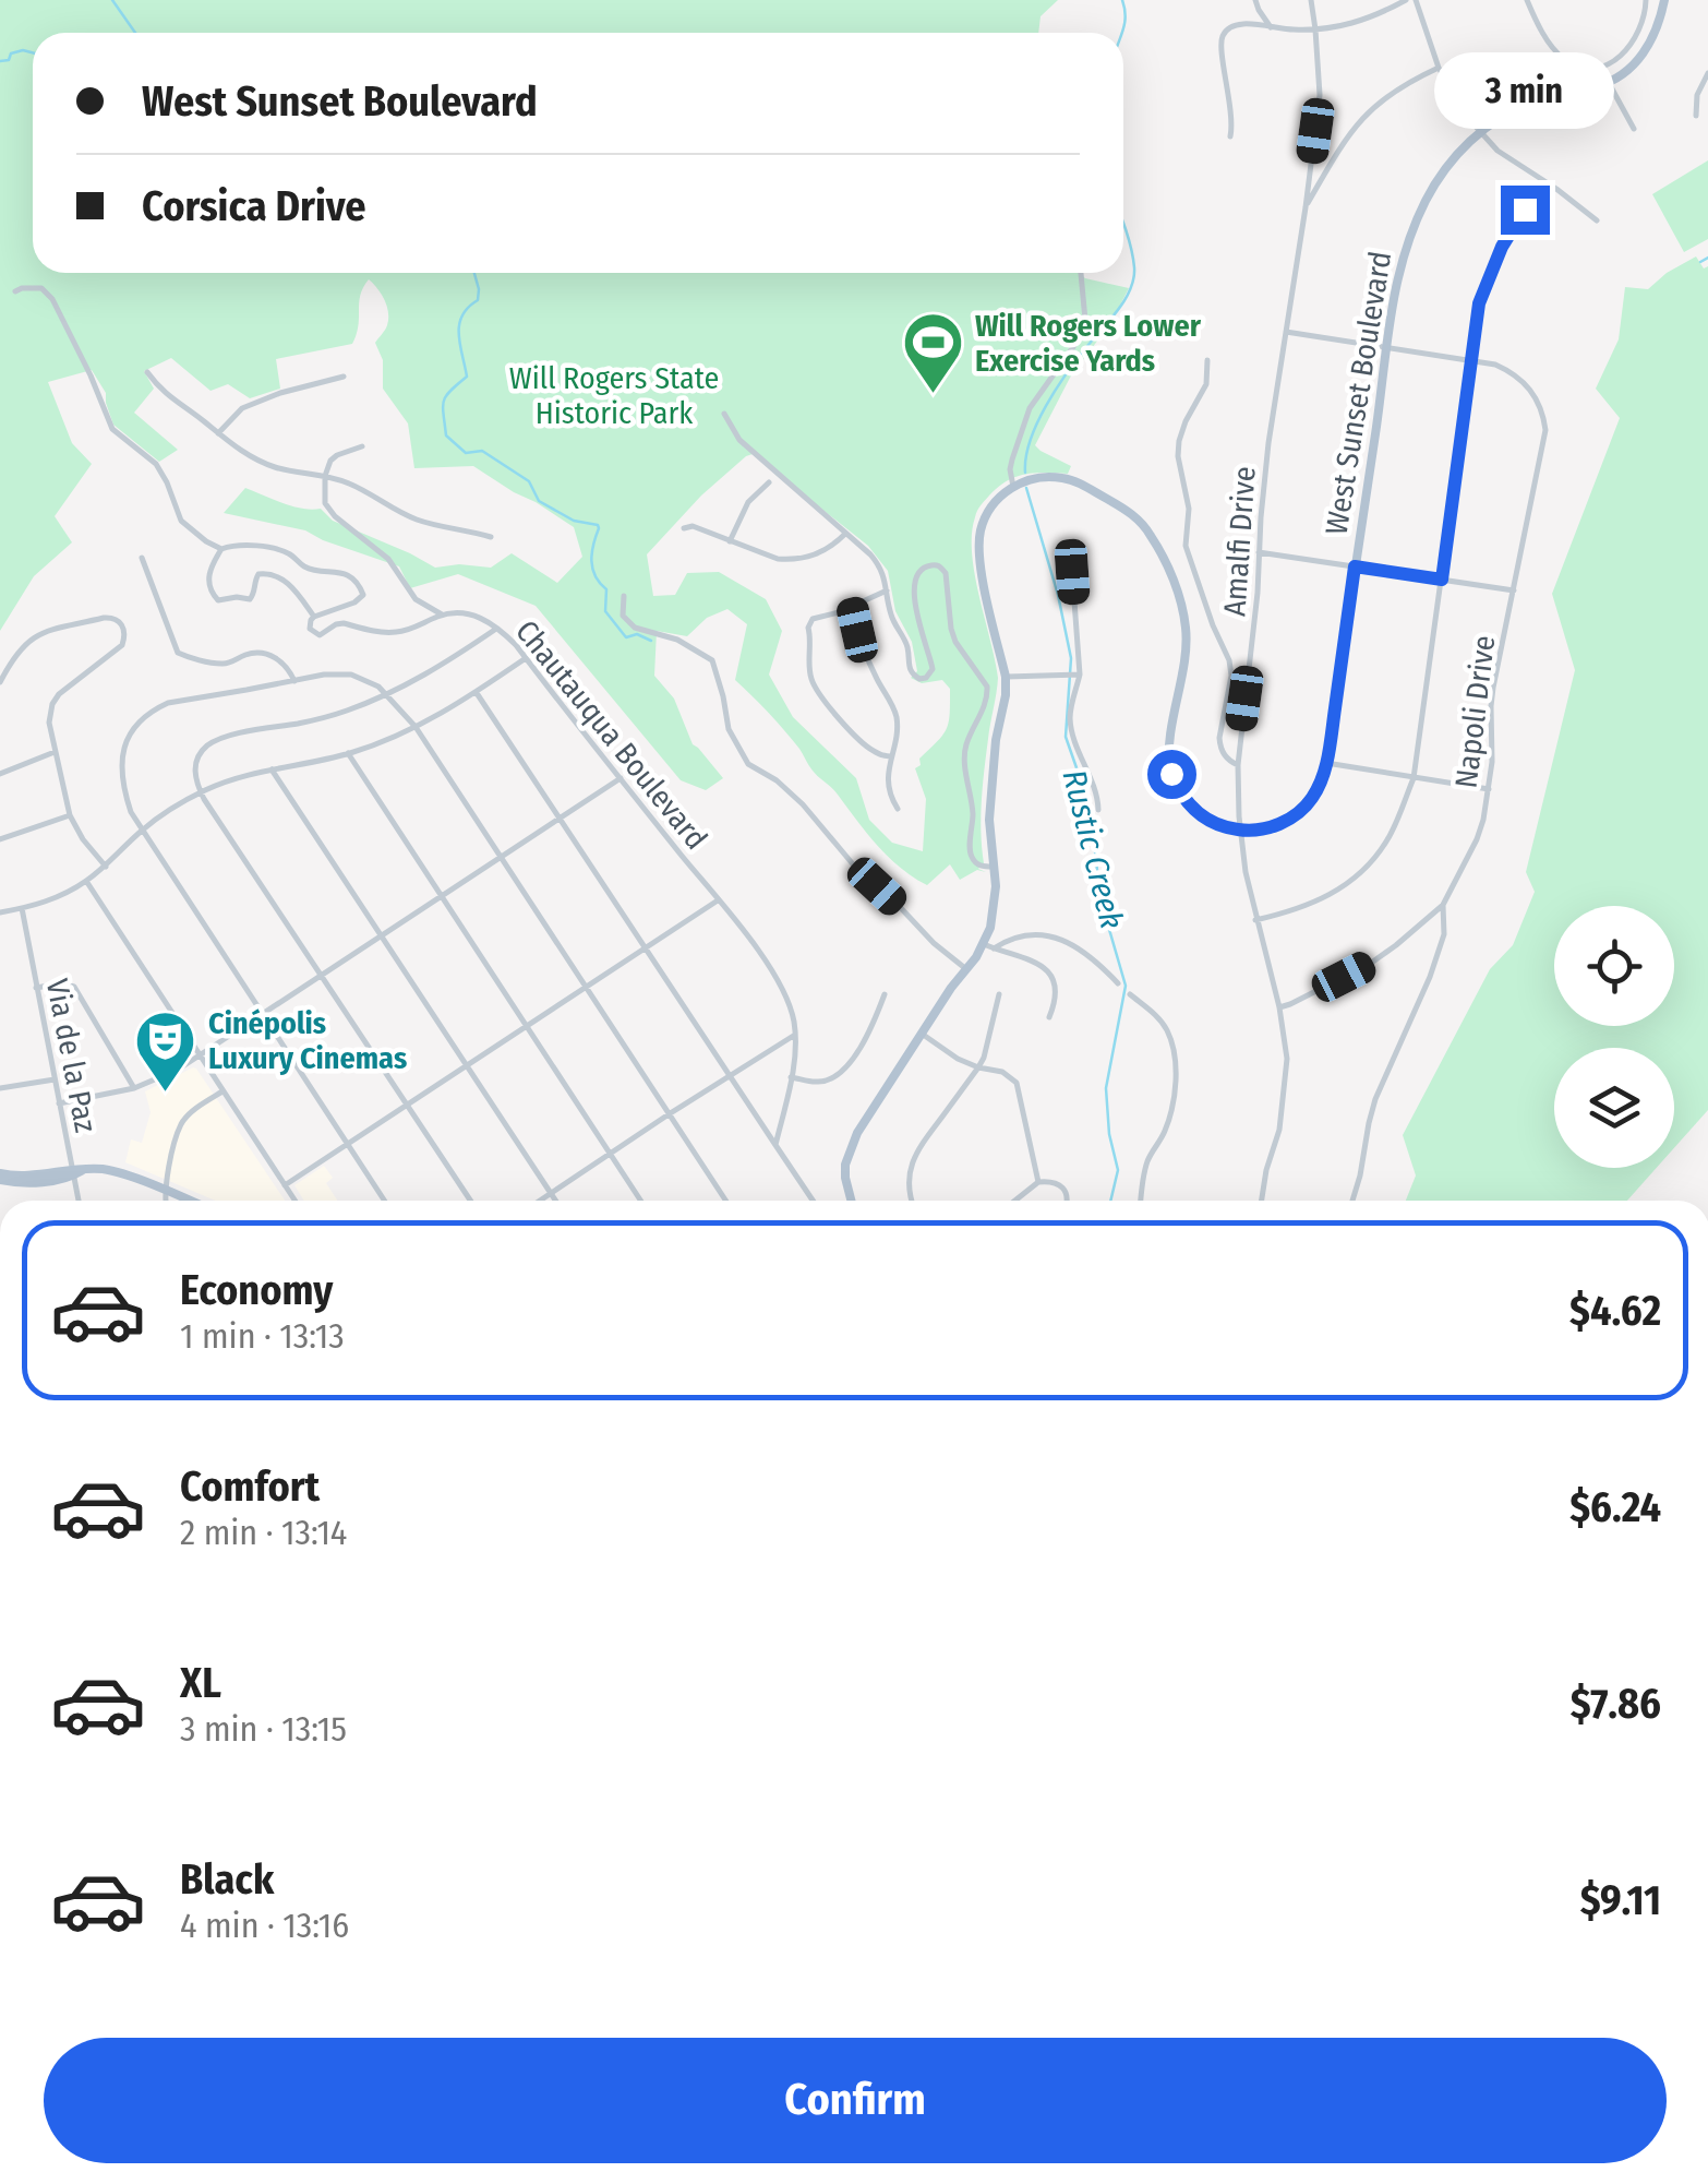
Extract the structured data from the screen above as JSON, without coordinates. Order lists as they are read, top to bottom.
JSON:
{
  "streets": {
    "main road": ["West Sunset Boulevard"],
    "street": [
      "Amalfi Drive",
      "Napoli Drive",
      "Chautauqua Boulevard",
      "Via de la Paz"
    ]
  },
  "crossings": [
    ["West Sunset Boulevard", "Amalfi Drive"],
    ["West Sunset Boulevard", "Napoli Drive"],
    ["Amalfi Drive", "Napoli Drive"]
  ],
  "water": ["Rustic Creek"],
  "parks": ["Will Rogers State Historic Park"],
  "places": {
    "sports": ["Will Rogers Lower Exercise Yards"],
    "theatre": ["Cinépolis Luxury Cinemas"]
  },
  "page": {
    "banner": ["West Sunset Boulevard", "Corsica Drive"],
    "bubble": "3 min",
    "list": [
      {
        "name": "Economy",
        "note": "1 min · 13:13",
        "value": "$4.62"
      },
      {
        "name": "Comfort",
        "note": "2 min · 13:14",
        "value": "$6.24"
      },
      {
        "name": "XL",
        "note": "3 min · 13:15",
        "value": "$7.86"
      },
      {
        "name": "Black",
        "note": "4 min · 13:16",
        "value": "$9.11"
      }
    ],
    "buttons": "Confirm"
  }
}
